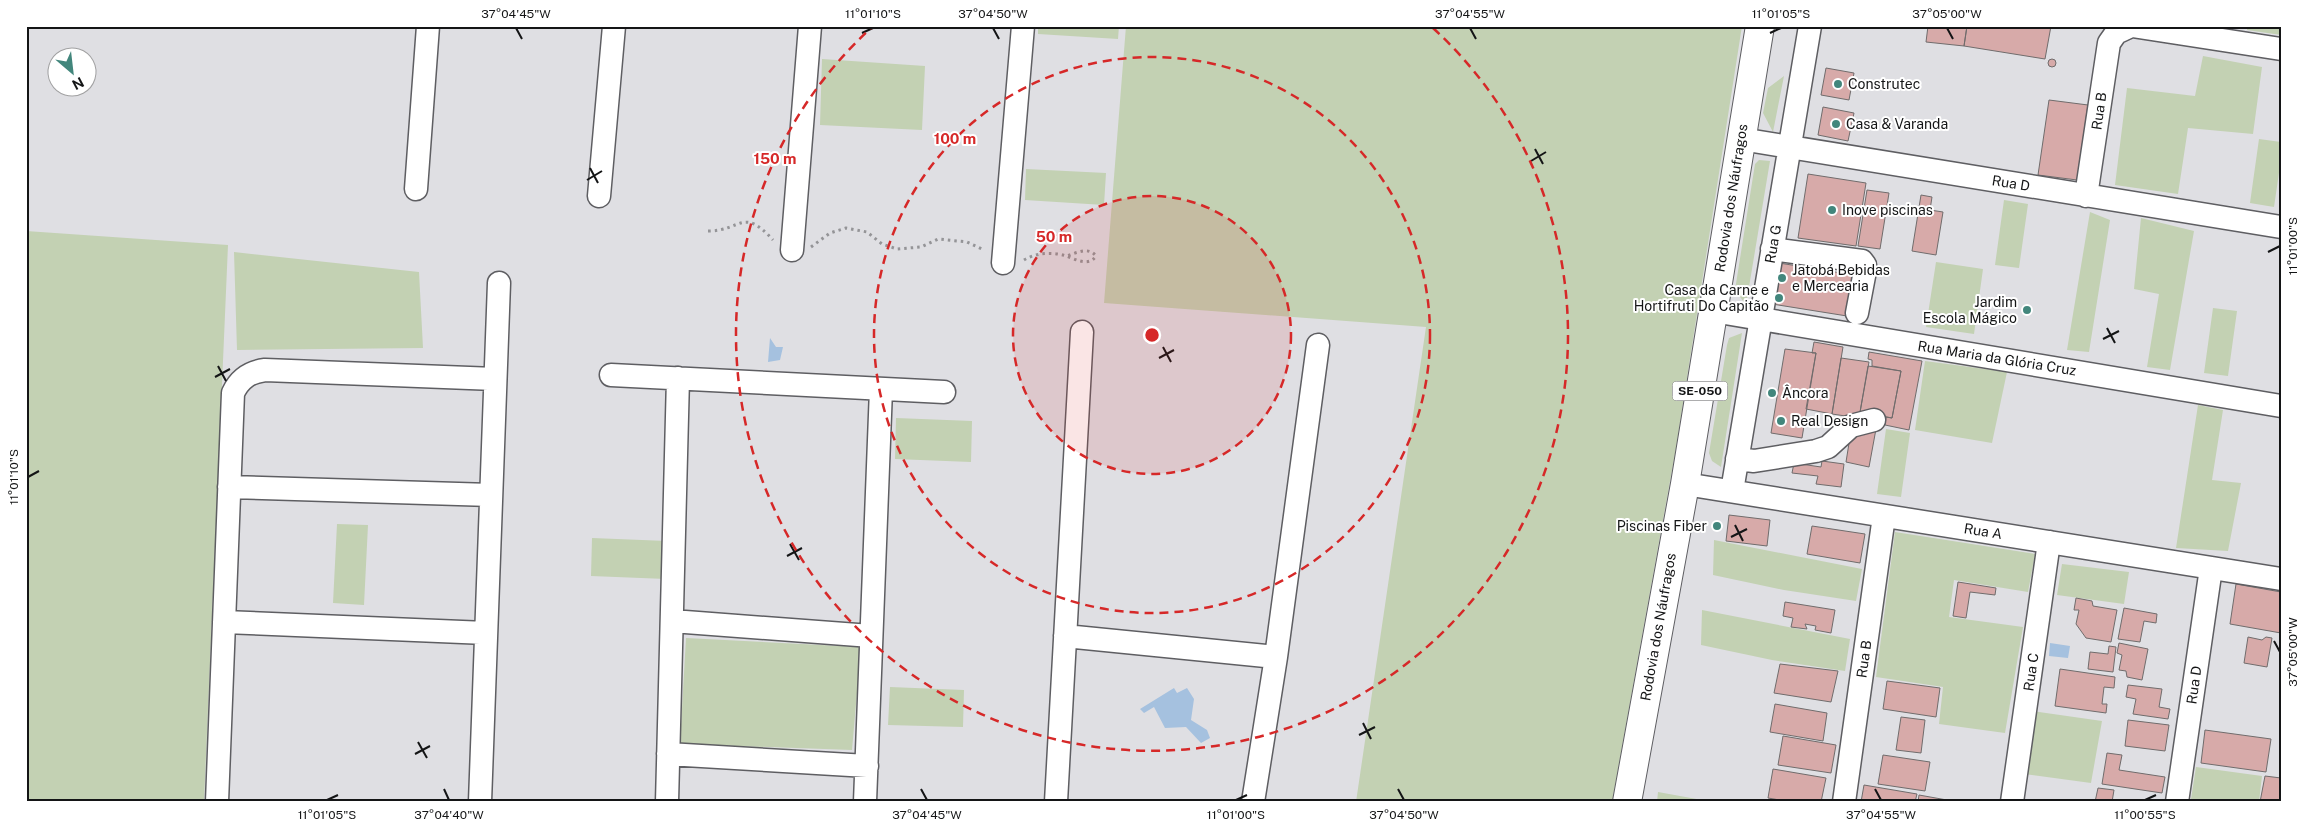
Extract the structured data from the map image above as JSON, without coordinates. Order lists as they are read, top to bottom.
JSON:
{
  "streets": {
    "main road": ["Rodovia dos Náufragos", "SE-050"],
    "street": [
      "Rua B",
      "Rua D",
      "Rua G",
      "Rua Maria da Glória Cruz",
      "Rua A",
      "Rua C"
    ]
  },
  "crossings": [
    ["Rua B", "Rua D"],
    ["Rua B", "Rua A"],
    ["Rua D", "Rodovia dos Náufragos"],
    ["Rua D", "Rua G"],
    ["Rua D", "Rua A"],
    ["Rodovia dos Náufragos", "Rua Maria da Glória Cruz"],
    ["Rodovia dos Náufragos", "SE-050"],
    ["Rodovia dos Náufragos", "Rua A"],
    ["Rua G", "Rua Maria da Glória Cruz"],
    ["Rua G", "Rua A"],
    ["Rua A", "Rua C"]
  ],
  "places": [
    "Construtec",
    "Casa & Varanda",
    "Inove piscinas",
    "Jatobá Bebidas e Mercearia",
    "Casa da Carne e Hortifruti Do Capitão",
    "Jardim Escola Mágico",
    "Âncora",
    "Real Design",
    "Piscinas Fiber"
  ],
  "north": "bottom right",
  "coordinates": [
    "37°04'45\"W",
    "11°01'10\"S",
    "37°04'50\"W",
    "37°04'55\"W",
    "11°01'05\"S",
    "37°05'00\"W",
    "11°01'00\"S",
    "37°04'40\"W",
    "11°00'55\"S"
  ],
  "rings": ["100 m", "150 m", "50 m"]
}
